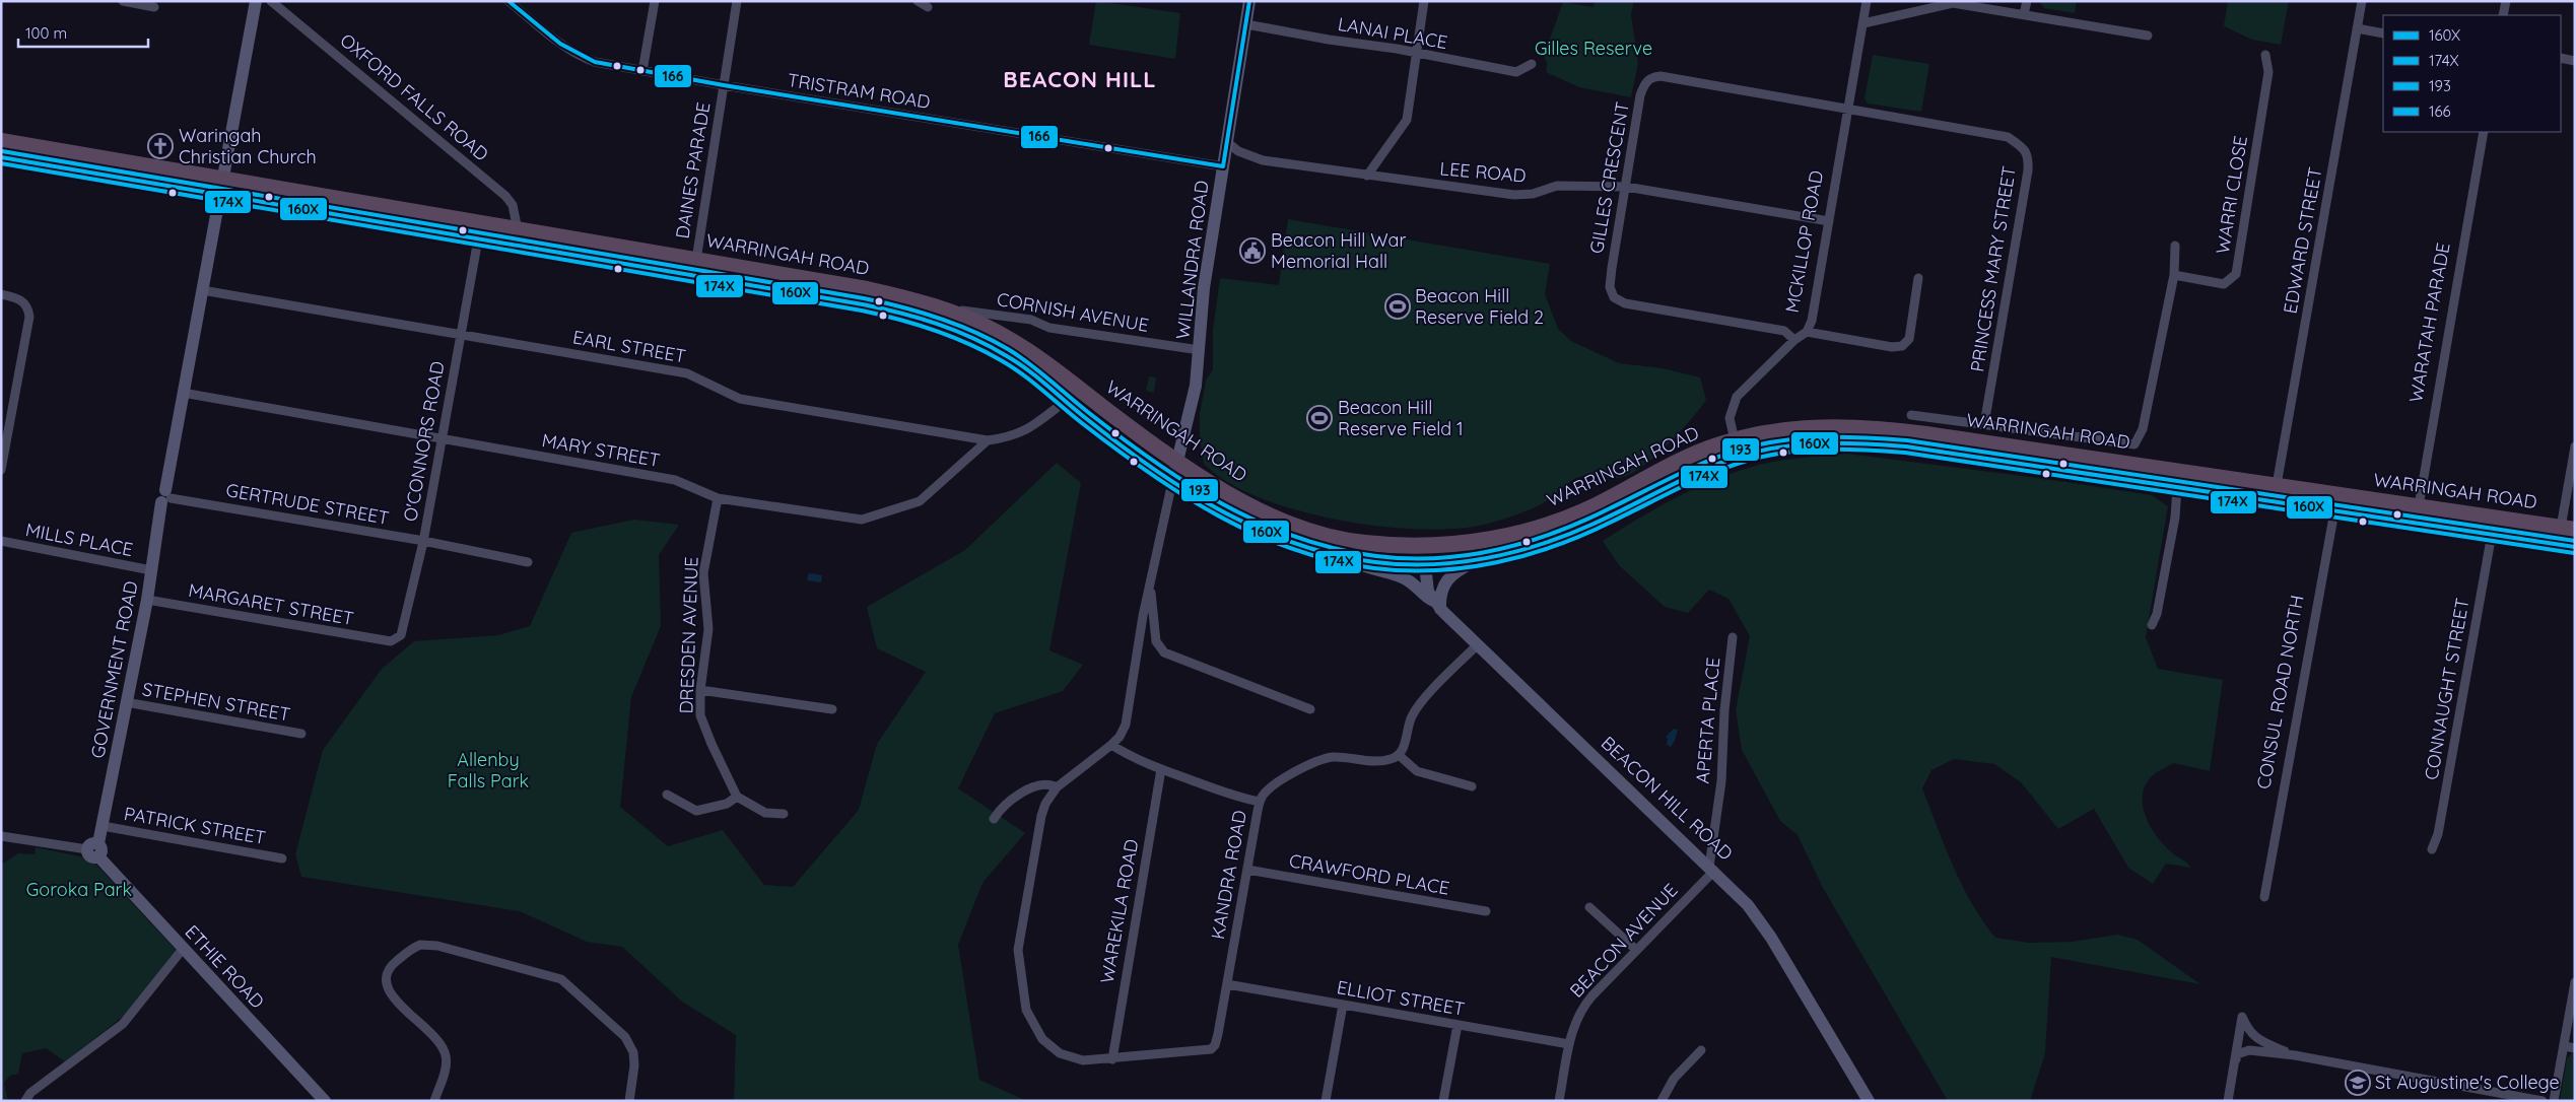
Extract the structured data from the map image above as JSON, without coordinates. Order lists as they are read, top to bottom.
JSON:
{
  "streets": {
    "highway": [
      "MCKILLOP ROAD",
      "WARRINGAH ROAD",
      "CONSUL ROAD NORTH",
      "BEACON HILL ROAD"
    ],
    "main road": ["WILLANDRA ROAD", "GOVERNMENT ROAD", "ETHIE ROAD"],
    "street": [
      "LANAI PLACE",
      "TRISTRAM ROAD",
      "OXFORD FALLS ROAD",
      "DAINES PARADE",
      "LEE ROAD",
      "GILLES CRESCENT",
      "WARRI CLOSE",
      "EDWARD STREET",
      "PRINCESS MARY STREET",
      "CORNISH AVENUE",
      "WARATAH PARADE",
      "EARL STREET",
      "O'CONNORS ROAD",
      "MARY STREET",
      "GERTRUDE STREET",
      "MILLS PLACE",
      "MARGARET STREET",
      "DRESDEN AVENUE",
      "CONNAUGHT STREET",
      "STEPHEN STREET",
      "APERTA PLACE",
      "PATRICK STREET",
      "KANDRA ROAD",
      "CRAWFORD PLACE",
      "WAREKILA ROAD",
      "BEACON AVENUE",
      "ELLIOT STREET"
    ]
  },
  "crossings": [
    ["LANAI PLACE", "WILLANDRA ROAD"],
    ["TRISTRAM ROAD", "DAINES PARADE"],
    ["TRISTRAM ROAD", "WILLANDRA ROAD"],
    ["OXFORD FALLS ROAD", "WARRINGAH ROAD"],
    ["DAINES PARADE", "WARRINGAH ROAD"],
    ["LEE ROAD", "GILLES CRESCENT"],
    ["LEE ROAD", "MCKILLOP ROAD"],
    ["LEE ROAD", "WILLANDRA ROAD"],
    ["GILLES CRESCENT", "MCKILLOP ROAD"],
    ["GILLES CRESCENT", "PRINCESS MARY STREET"],
    ["WARRI CLOSE", "WARRINGAH ROAD"],
    ["EDWARD STREET", "WARRINGAH ROAD"],
    ["MCKILLOP ROAD", "WARRINGAH ROAD"],
    ["MCKILLOP ROAD", "PRINCESS MARY STREET"],
    ["WARRINGAH ROAD", "WILLANDRA ROAD"],
    ["WARRINGAH ROAD", "PRINCESS MARY STREET"],
    ["WARRINGAH ROAD", "CORNISH AVENUE"],
    ["WARRINGAH ROAD", "WARATAH PARADE"],
    ["WARRINGAH ROAD", "EARL STREET"],
    ["WARRINGAH ROAD", "O'CONNORS ROAD"],
    ["WARRINGAH ROAD", "GOVERNMENT ROAD"],
    ["WARRINGAH ROAD", "CONNAUGHT STREET"],
    ["WARRINGAH ROAD", "CONSUL ROAD NORTH"],
    ["WARRINGAH ROAD", "BEACON HILL ROAD"],
    ["WILLANDRA ROAD", "CORNISH AVENUE"],
    ["EARL STREET", "O'CONNORS ROAD"],
    ["EARL STREET", "MARY STREET"],
    ["EARL STREET", "GOVERNMENT ROAD"],
    ["O'CONNORS ROAD", "MARY STREET"],
    ["O'CONNORS ROAD", "GERTRUDE STREET"],
    ["O'CONNORS ROAD", "MARGARET STREET"],
    ["MARY STREET", "DRESDEN AVENUE"],
    ["MARY STREET", "GOVERNMENT ROAD"],
    ["GERTRUDE STREET", "GOVERNMENT ROAD"],
    ["MILLS PLACE", "GOVERNMENT ROAD"],
    ["MARGARET STREET", "GOVERNMENT ROAD"],
    ["GOVERNMENT ROAD", "STEPHEN STREET"],
    ["GOVERNMENT ROAD", "PATRICK STREET"],
    ["GOVERNMENT ROAD", "ETHIE ROAD"],
    ["APERTA PLACE", "BEACON HILL ROAD"],
    ["APERTA PLACE", "BEACON AVENUE"],
    ["BEACON HILL ROAD", "BEACON AVENUE"],
    ["KANDRA ROAD", "CRAWFORD PLACE"],
    ["KANDRA ROAD", "WAREKILA ROAD"],
    ["KANDRA ROAD", "ELLIOT STREET"],
    ["BEACON AVENUE", "ELLIOT STREET"]
  ],
  "districts": ["BEACON HILL"],
  "parks": ["Gilles Reserve", "Allenby Falls Park", "Goroka Park"],
  "places": {
    "church": ["Waringah Christian Church"],
    "public building": ["Beacon Hill War Memorial Hall"],
    "sports": ["Beacon Hill Reserve Field 2", "Beacon Hill Reserve Field 1"],
    "school or university": ["St Augustine's College"]
  },
  "lines": [
    "transit line 166",
    "transit line 193",
    "transit line 160X",
    "transit line 174X"
  ],
  "legend": [
    "160X",
    "174X",
    "193",
    "166"
  ],
  "scale_bar": "100 m"
}
